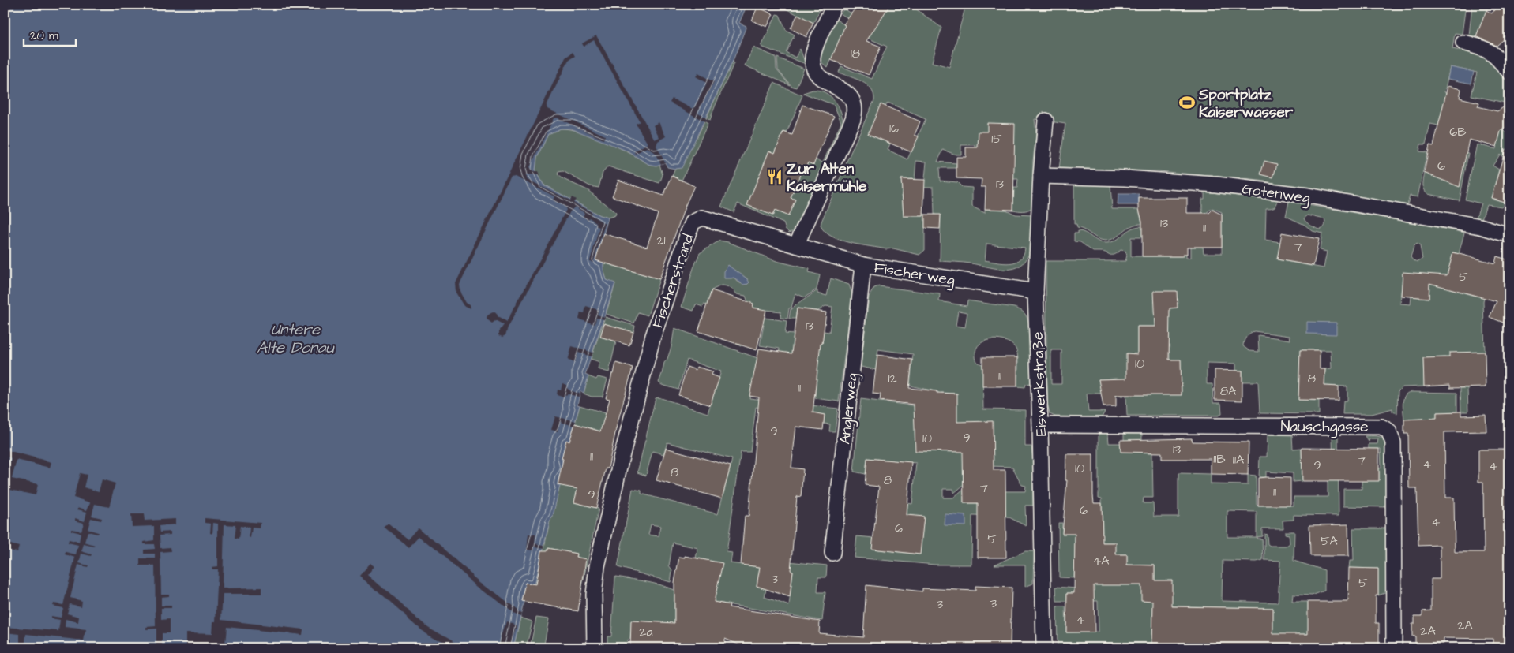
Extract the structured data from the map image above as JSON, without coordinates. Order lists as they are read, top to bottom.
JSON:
{
  "streets": {
    "street": [
      "Gotenweg",
      "Fischerweg",
      "Fischerstrand",
      "Eiswerkstraße",
      "Anglerweg",
      "Nauschgasse"
    ]
  },
  "crossings": [
    ["Gotenweg", "Eiswerkstraße"],
    ["Fischerweg", "Fischerstrand"],
    ["Fischerweg", "Eiswerkstraße"],
    ["Fischerweg", "Anglerweg"],
    ["Eiswerkstraße", "Nauschgasse"]
  ],
  "water": ["Untere Alte Donau"],
  "places": {
    "sports": ["Sportplatz Kaiserwasser"],
    "restaurant": ["Zur Alten Kaisermühle"]
  },
  "house_numbers": [
    "18",
    "16",
    "6B",
    "15",
    "6",
    "13",
    "13",
    "11",
    "21",
    "7",
    "5",
    "13",
    "10",
    "11",
    "12",
    "8",
    "11",
    "8A",
    "9",
    "9",
    "10",
    "13",
    "11",
    "11B",
    "11A",
    "7",
    "4",
    "9",
    "4",
    "10",
    "8",
    "8",
    "7",
    "11",
    "9",
    "6",
    "4",
    "6",
    "5",
    "5A",
    "4A",
    "3",
    "5",
    "3",
    "3",
    "4",
    "2A",
    "2A",
    "2a"
  ],
  "scale_bar": "20 m"
}
